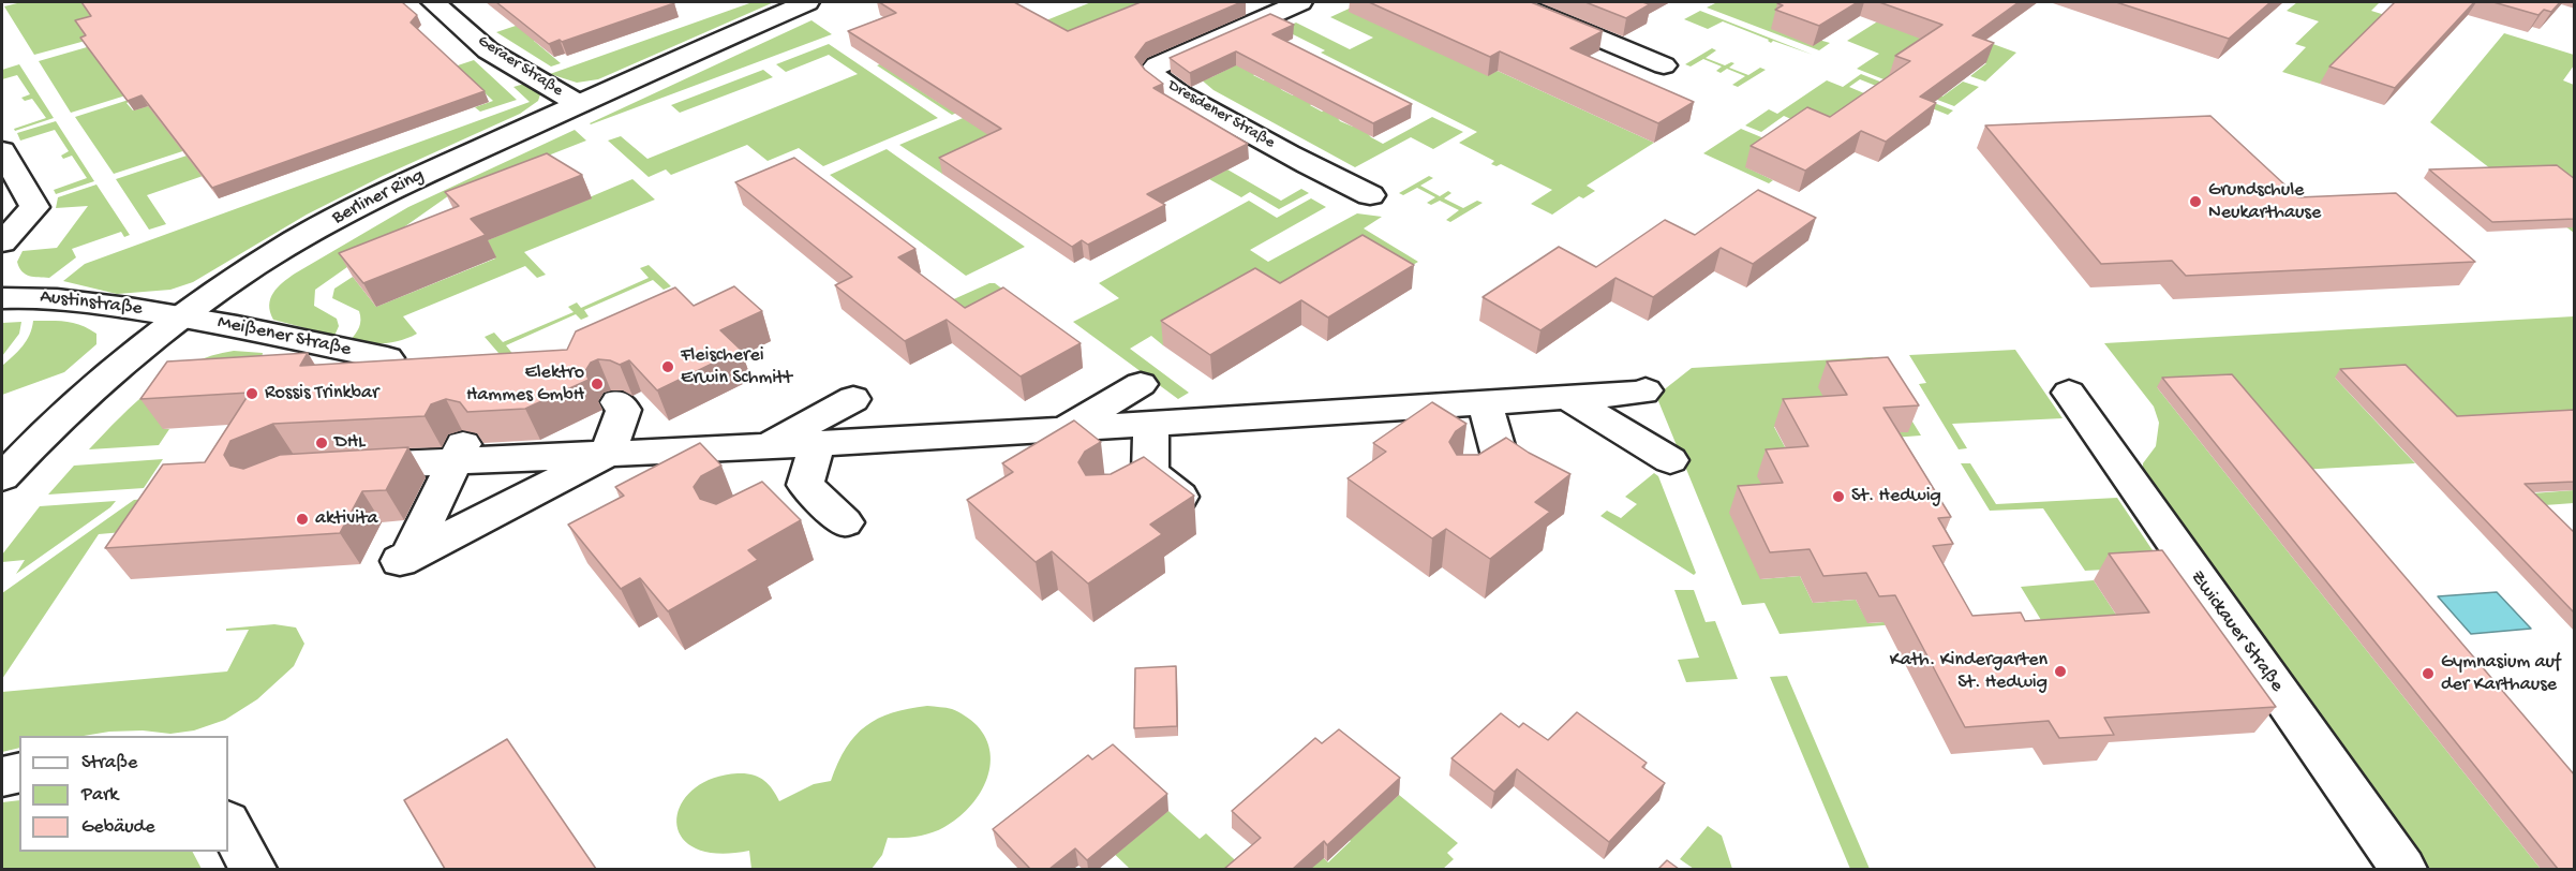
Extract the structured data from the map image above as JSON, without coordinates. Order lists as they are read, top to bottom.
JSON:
{
  "streets": {
    "street": [
      "Geraer Straße",
      "Dresdener Straße",
      "Berliner Ring",
      "Austinstraße",
      "Meißener Straße",
      "Zwickauer Straße"
    ]
  },
  "crossings": [
    ["Geraer Straße", "Berliner Ring"],
    ["Berliner Ring", "Austinstraße"],
    ["Berliner Ring", "Meißener Straße"],
    ["Austinstraße", "Meißener Straße"]
  ],
  "places": [
    "Grundschule Neukarthause",
    "Fleischerei Erwin Schmitt",
    "Elektro Hammes GmbH",
    "Rossis Trinkbar",
    "DHL",
    "St. Hedwig",
    "aktivita",
    "Kath. Kindergarten St. Hedwig",
    "Gymnasium auf der Karthause"
  ],
  "legend": ["Straße", "Park", "Gebäude"]
}
